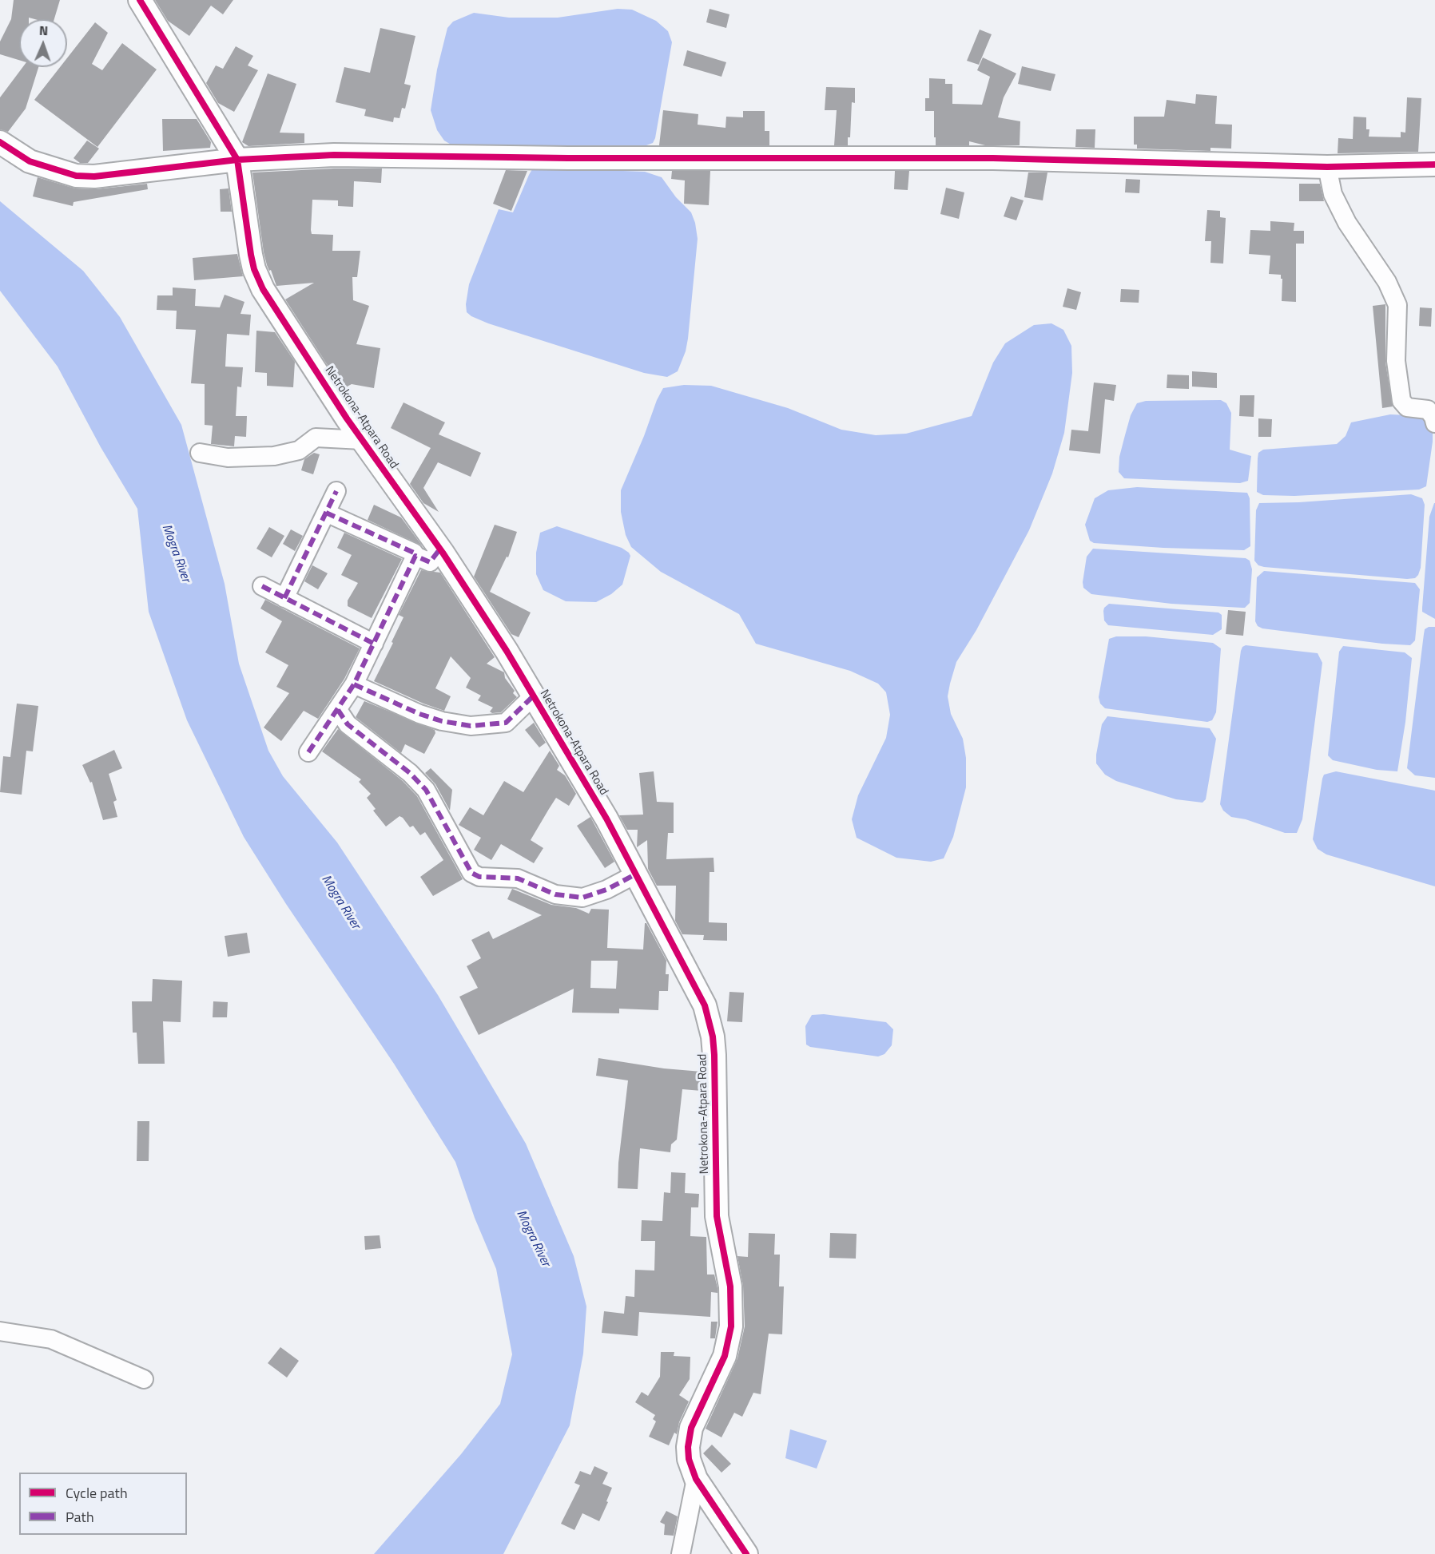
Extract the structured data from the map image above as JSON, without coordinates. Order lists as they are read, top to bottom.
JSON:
{
  "streets": {
    "street": ["Netrokona-Atpara Road"]
  },
  "water": ["Mogra River"],
  "legend": ["Cycle path", "Path"],
  "north": "top"
}
